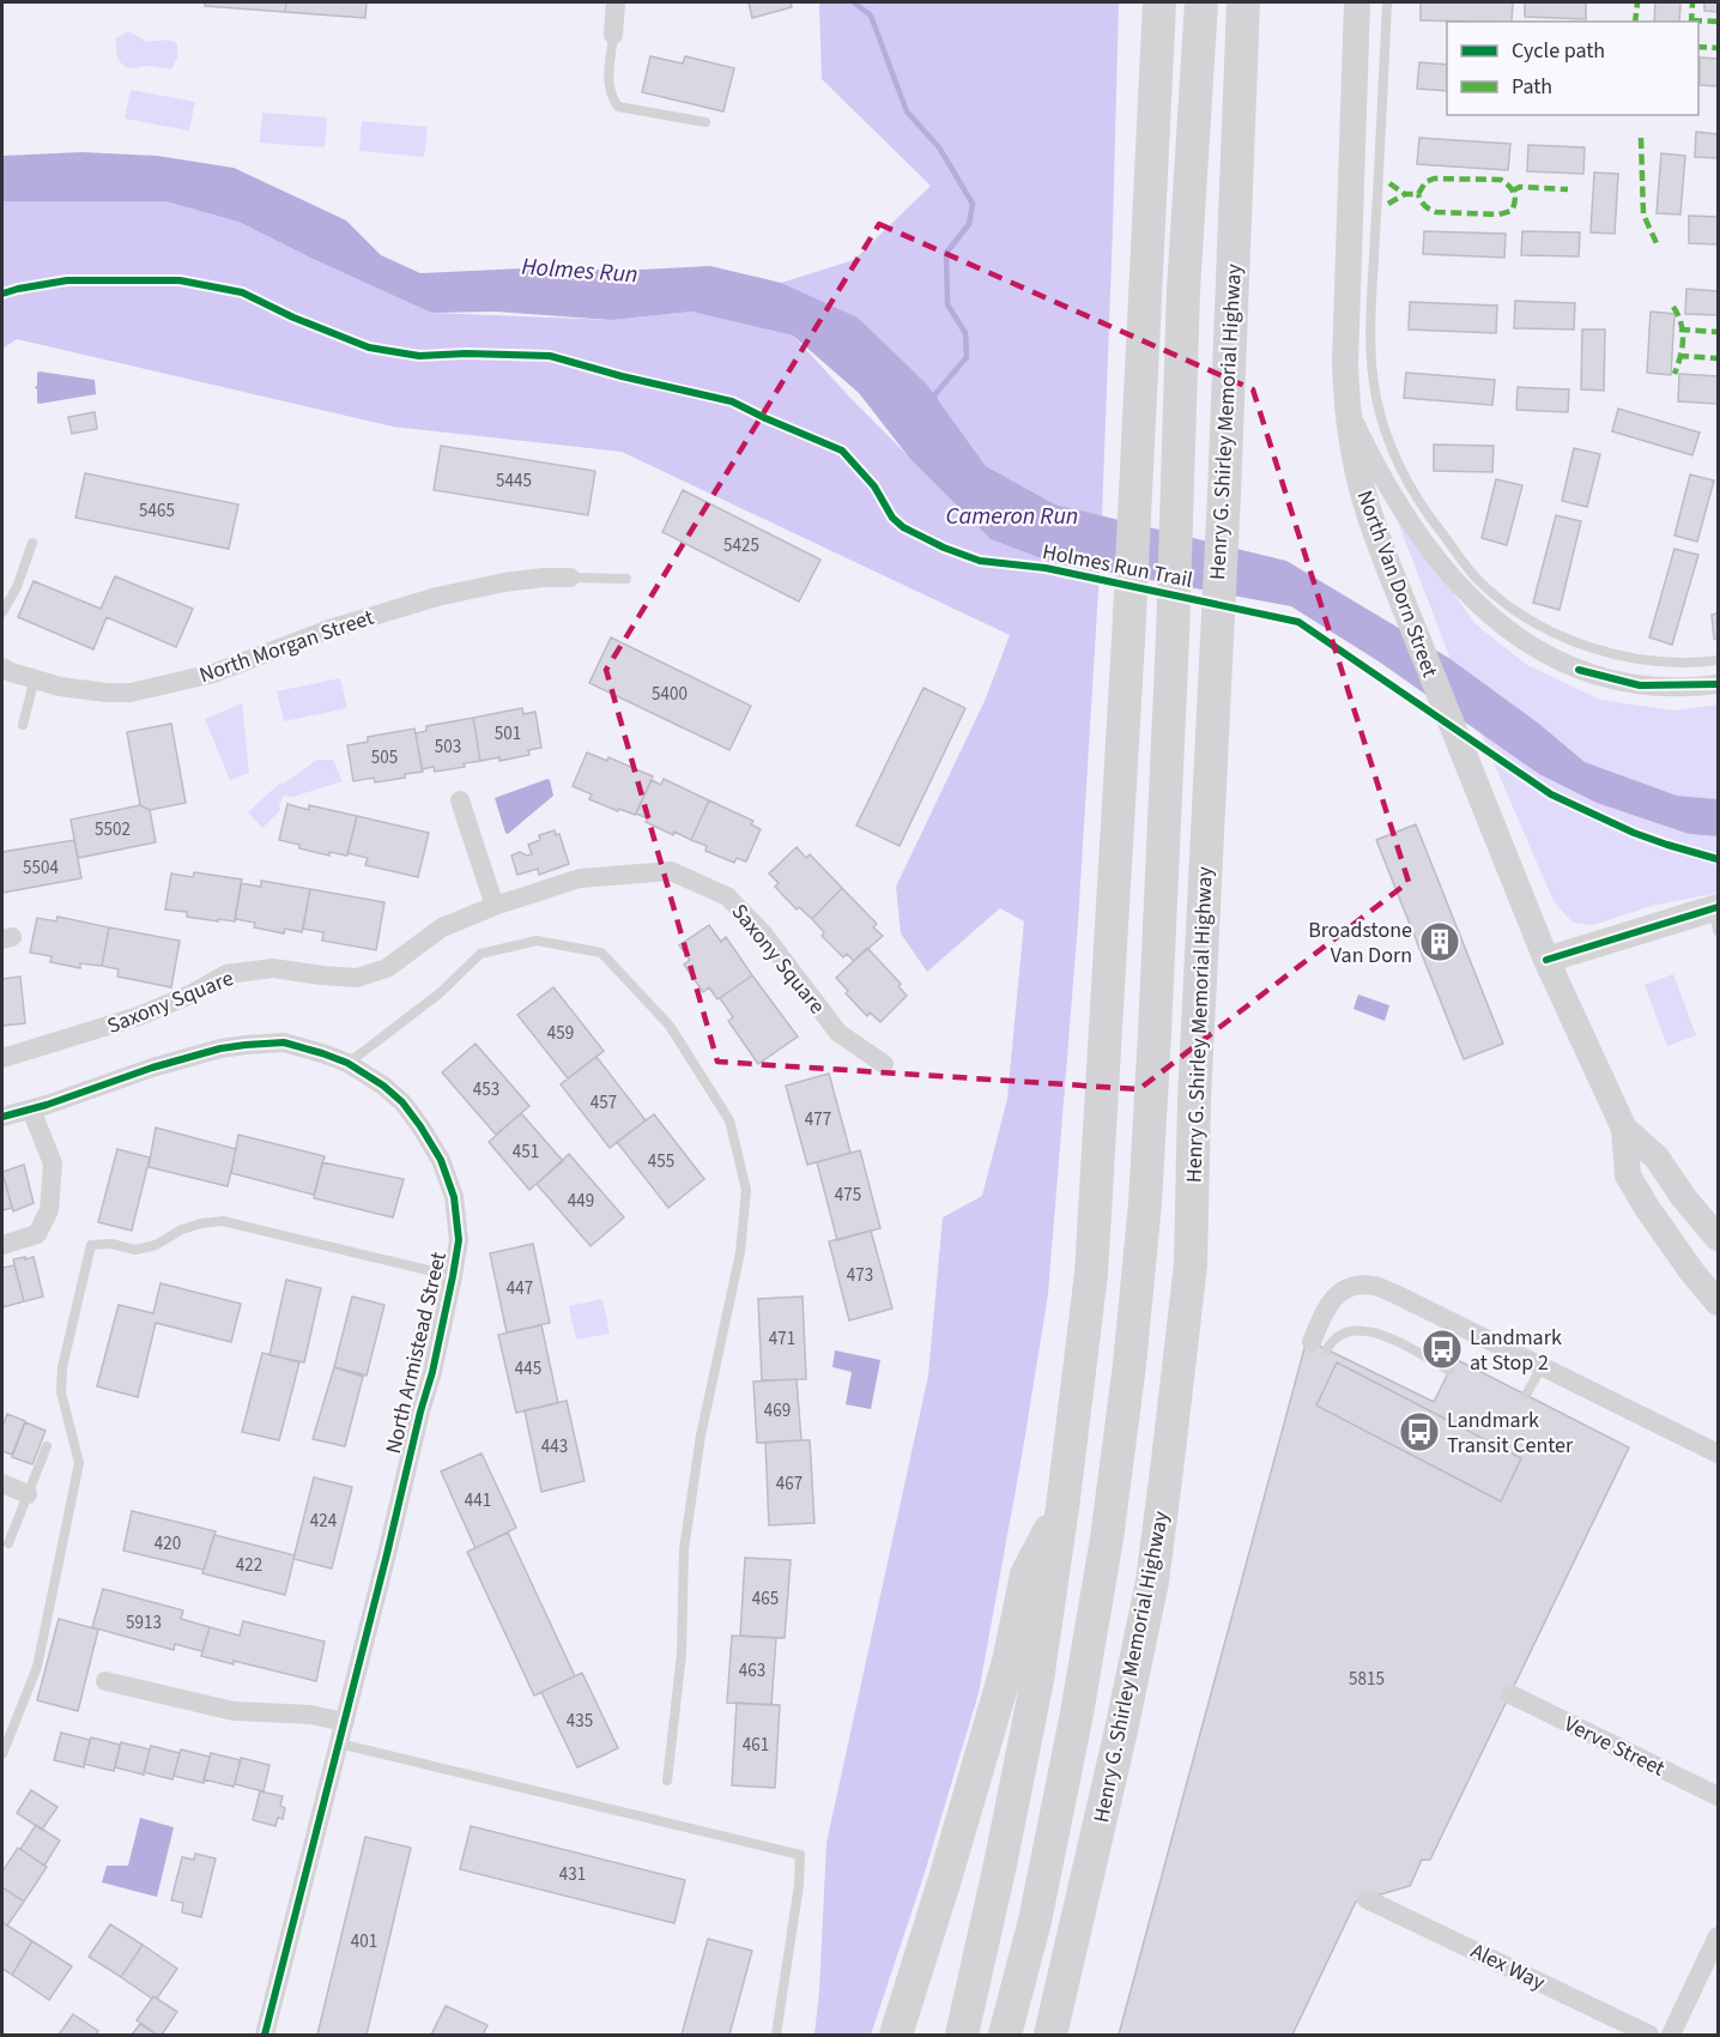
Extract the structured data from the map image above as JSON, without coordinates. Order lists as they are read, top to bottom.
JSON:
{
  "streets": {
    "highway": ["Henry G. Shirley Memorial Highway"],
    "main road": ["North Van Dorn Street"],
    "street": [
      "North Morgan Street",
      "Saxony Square",
      "North Armistead Street",
      "Verve Street",
      "Alex Way"
    ],
    "cycle path": ["Holmes Run Trail"]
  },
  "water": ["Holmes Run", "Cameron Run"],
  "places": {
    "building": ["Broadstone Van Dorn"],
    "bus stop": ["Landmark at Stop 2", "Landmark Transit Center"]
  },
  "house_numbers": [
    "5445",
    "5465",
    "5425",
    "5400",
    "501",
    "503",
    "505",
    "5502",
    "5504",
    "459",
    "453",
    "457",
    "477",
    "451",
    "455",
    "475",
    "449",
    "473",
    "447",
    "471",
    "445",
    "469",
    "443",
    "467",
    "441",
    "424",
    "420",
    "422",
    "465",
    "5913",
    "463",
    "5815",
    "435",
    "461",
    "431",
    "401"
  ],
  "legend": ["Cycle path", "Path"]
}
